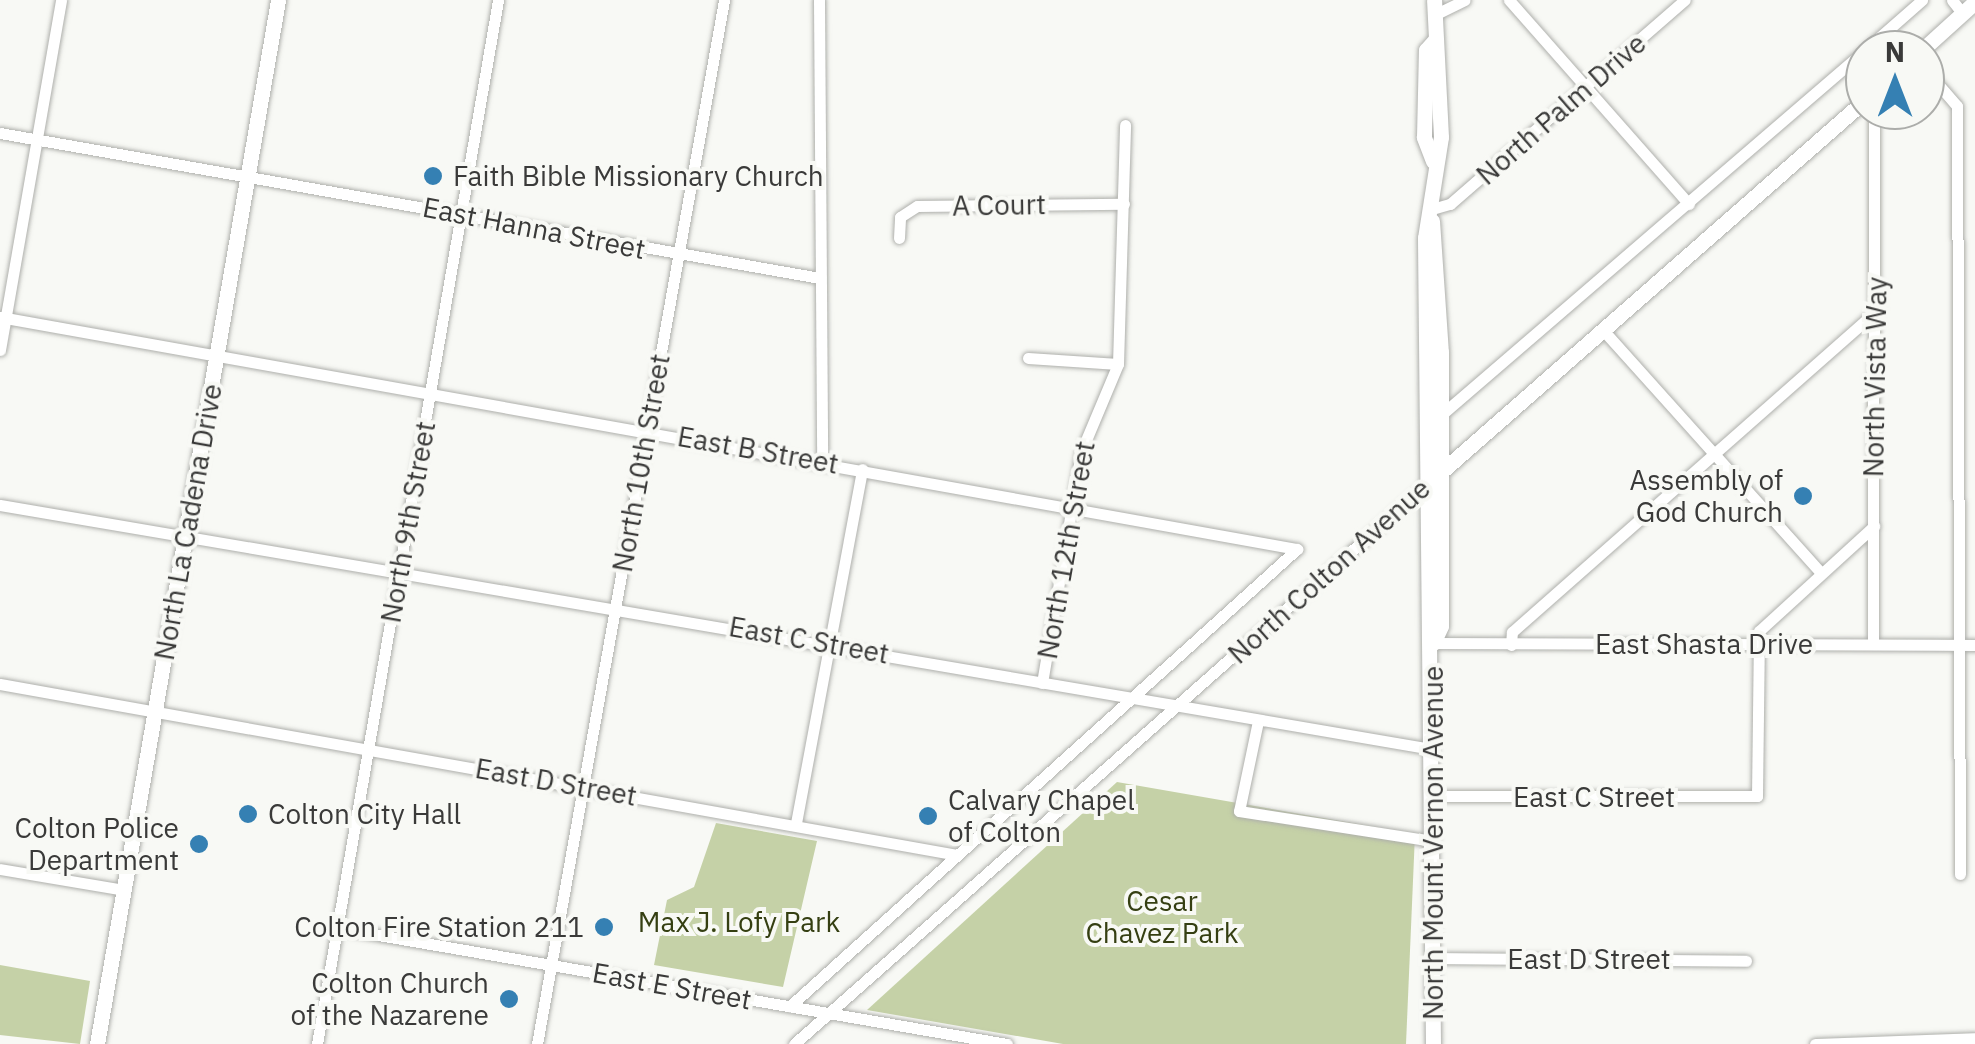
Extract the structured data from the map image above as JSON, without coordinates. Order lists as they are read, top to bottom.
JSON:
{
  "streets": {
    "main road": ["North La Cadena Drive", "North Colton Avenue", "North Mount Vernon Avenue"],
    "street": [
      "North Palm Drive",
      "A Court",
      "East Hanna Street",
      "North Vista Way",
      "East B Street",
      "North 10th Street",
      "North 9th Street",
      "North 12th Street",
      "East C Street",
      "East Shasta Drive",
      "East D Street",
      "East E Street"
    ]
  },
  "crossings": [
    ["North Palm Drive", "North Mount Vernon Avenue"],
    ["A Court", "North 12th Street"],
    ["East Hanna Street", "North 10th Street"],
    ["East Hanna Street", "North La Cadena Drive"],
    ["East Hanna Street", "North 9th Street"],
    ["North Vista Way", "East Shasta Drive"],
    ["East B Street", "North 10th Street"],
    ["East B Street", "North La Cadena Drive"],
    ["East B Street", "North 9th Street"],
    ["East B Street", "North 12th Street"],
    ["East B Street", "North Colton Avenue"],
    ["North 10th Street", "East C Street"],
    ["North 10th Street", "East D Street"],
    ["North 10th Street", "East E Street"],
    ["North La Cadena Drive", "East C Street"],
    ["North La Cadena Drive", "East D Street"],
    ["North 9th Street", "East C Street"],
    ["North 9th Street", "East D Street"],
    ["North 9th Street", "East E Street"],
    ["North 12th Street", "East C Street"],
    ["North Colton Avenue", "East C Street"],
    ["North Colton Avenue", "East D Street"],
    ["North Colton Avenue", "North Mount Vernon Avenue"],
    ["North Colton Avenue", "East E Street"],
    ["East C Street", "East Shasta Drive"],
    ["East C Street", "North Mount Vernon Avenue"],
    ["East Shasta Drive", "North Mount Vernon Avenue"],
    ["East D Street", "North Mount Vernon Avenue"]
  ],
  "parks": ["Cesar Chavez Park", "Max J. Lofy Park"],
  "places": [
    "Faith Bible Missionary Church",
    "Assembly of God Church",
    "Colton City Hall",
    "Calvary Chapel of Colton",
    "Colton Police Department",
    "Colton Fire Station 211",
    "Colton Church of the Nazarene"
  ],
  "north": "top"
}
